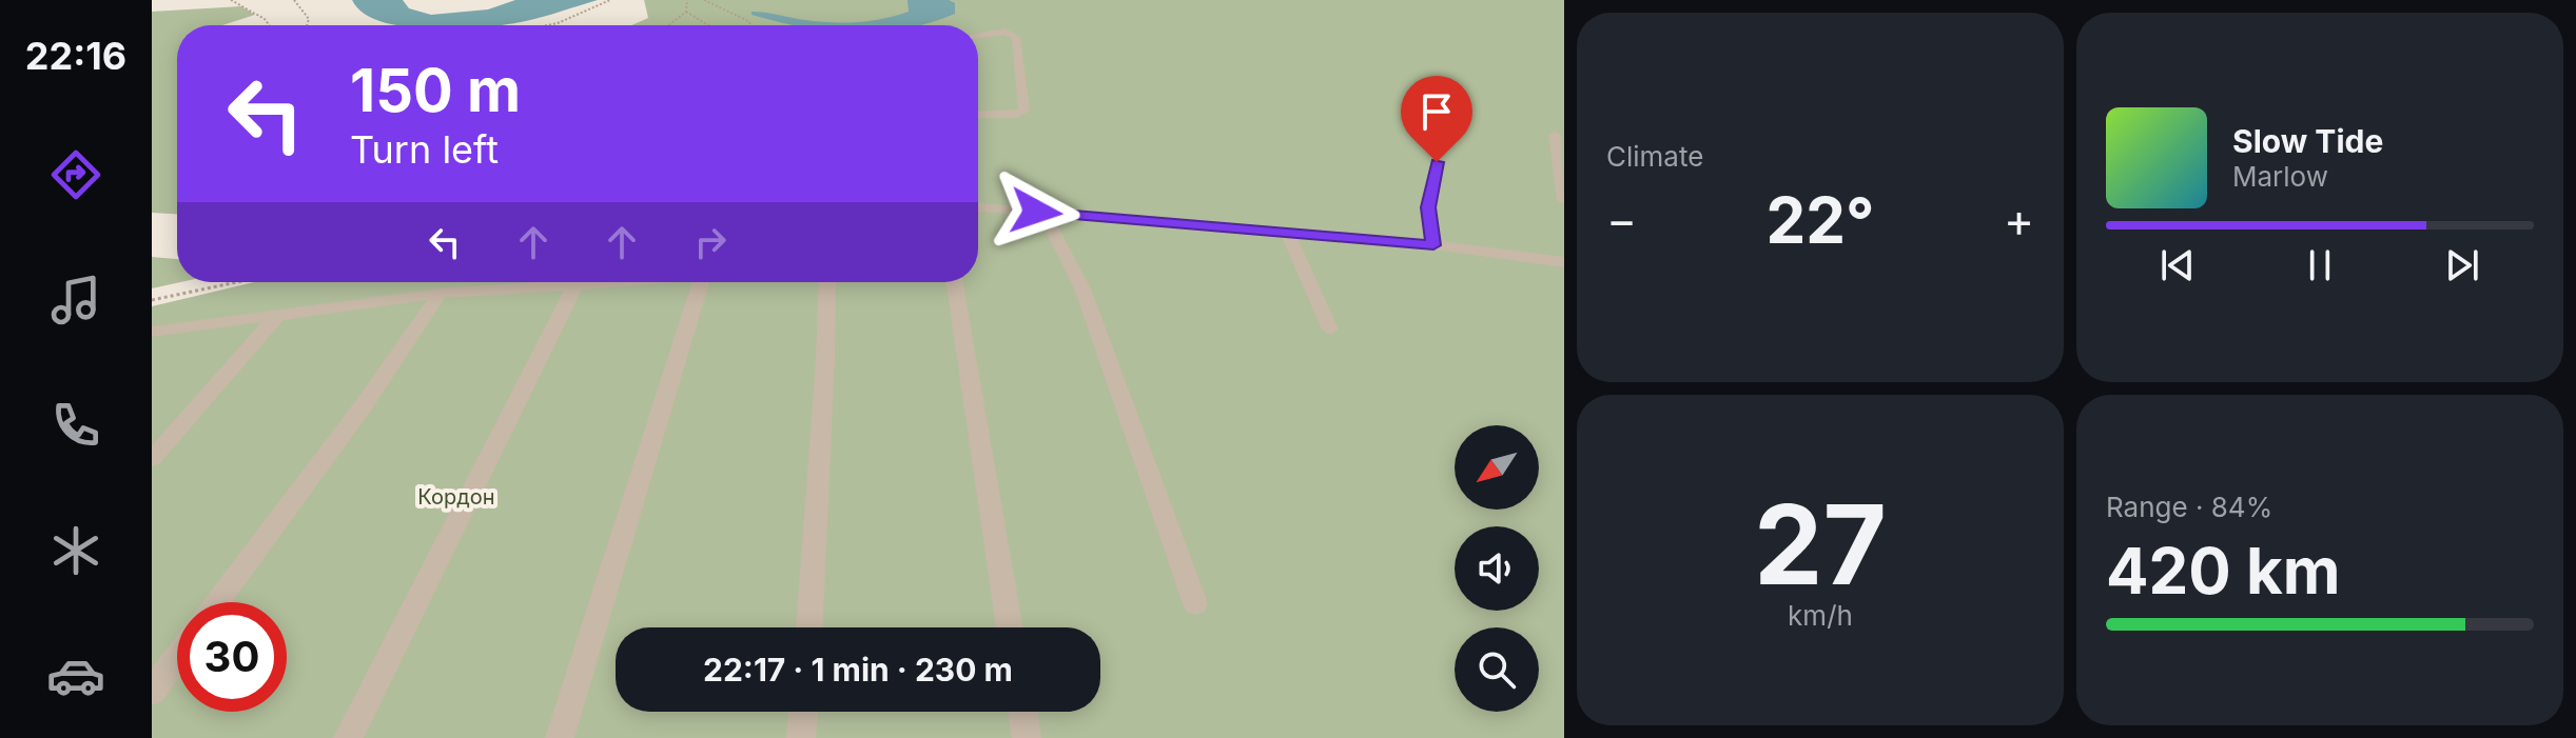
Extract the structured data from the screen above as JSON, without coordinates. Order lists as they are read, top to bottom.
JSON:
{
  "parks": ["Кордон"],
  "north": "bottom left",
  "page": {
    "tabs": "22:16",
    "tile": [
      "Climate",
      ["27", "km/h"],
      ["Range · 84%", "420 km"]
    ],
    "turn": ["150 m", "Turn left"],
    "song": ["Slow Tide", "Marlow"],
    "heat": ["−", "22°", "+"],
    "limit": "30",
    "trip": "22:17 · 1 min · 230 m"
  }
}
